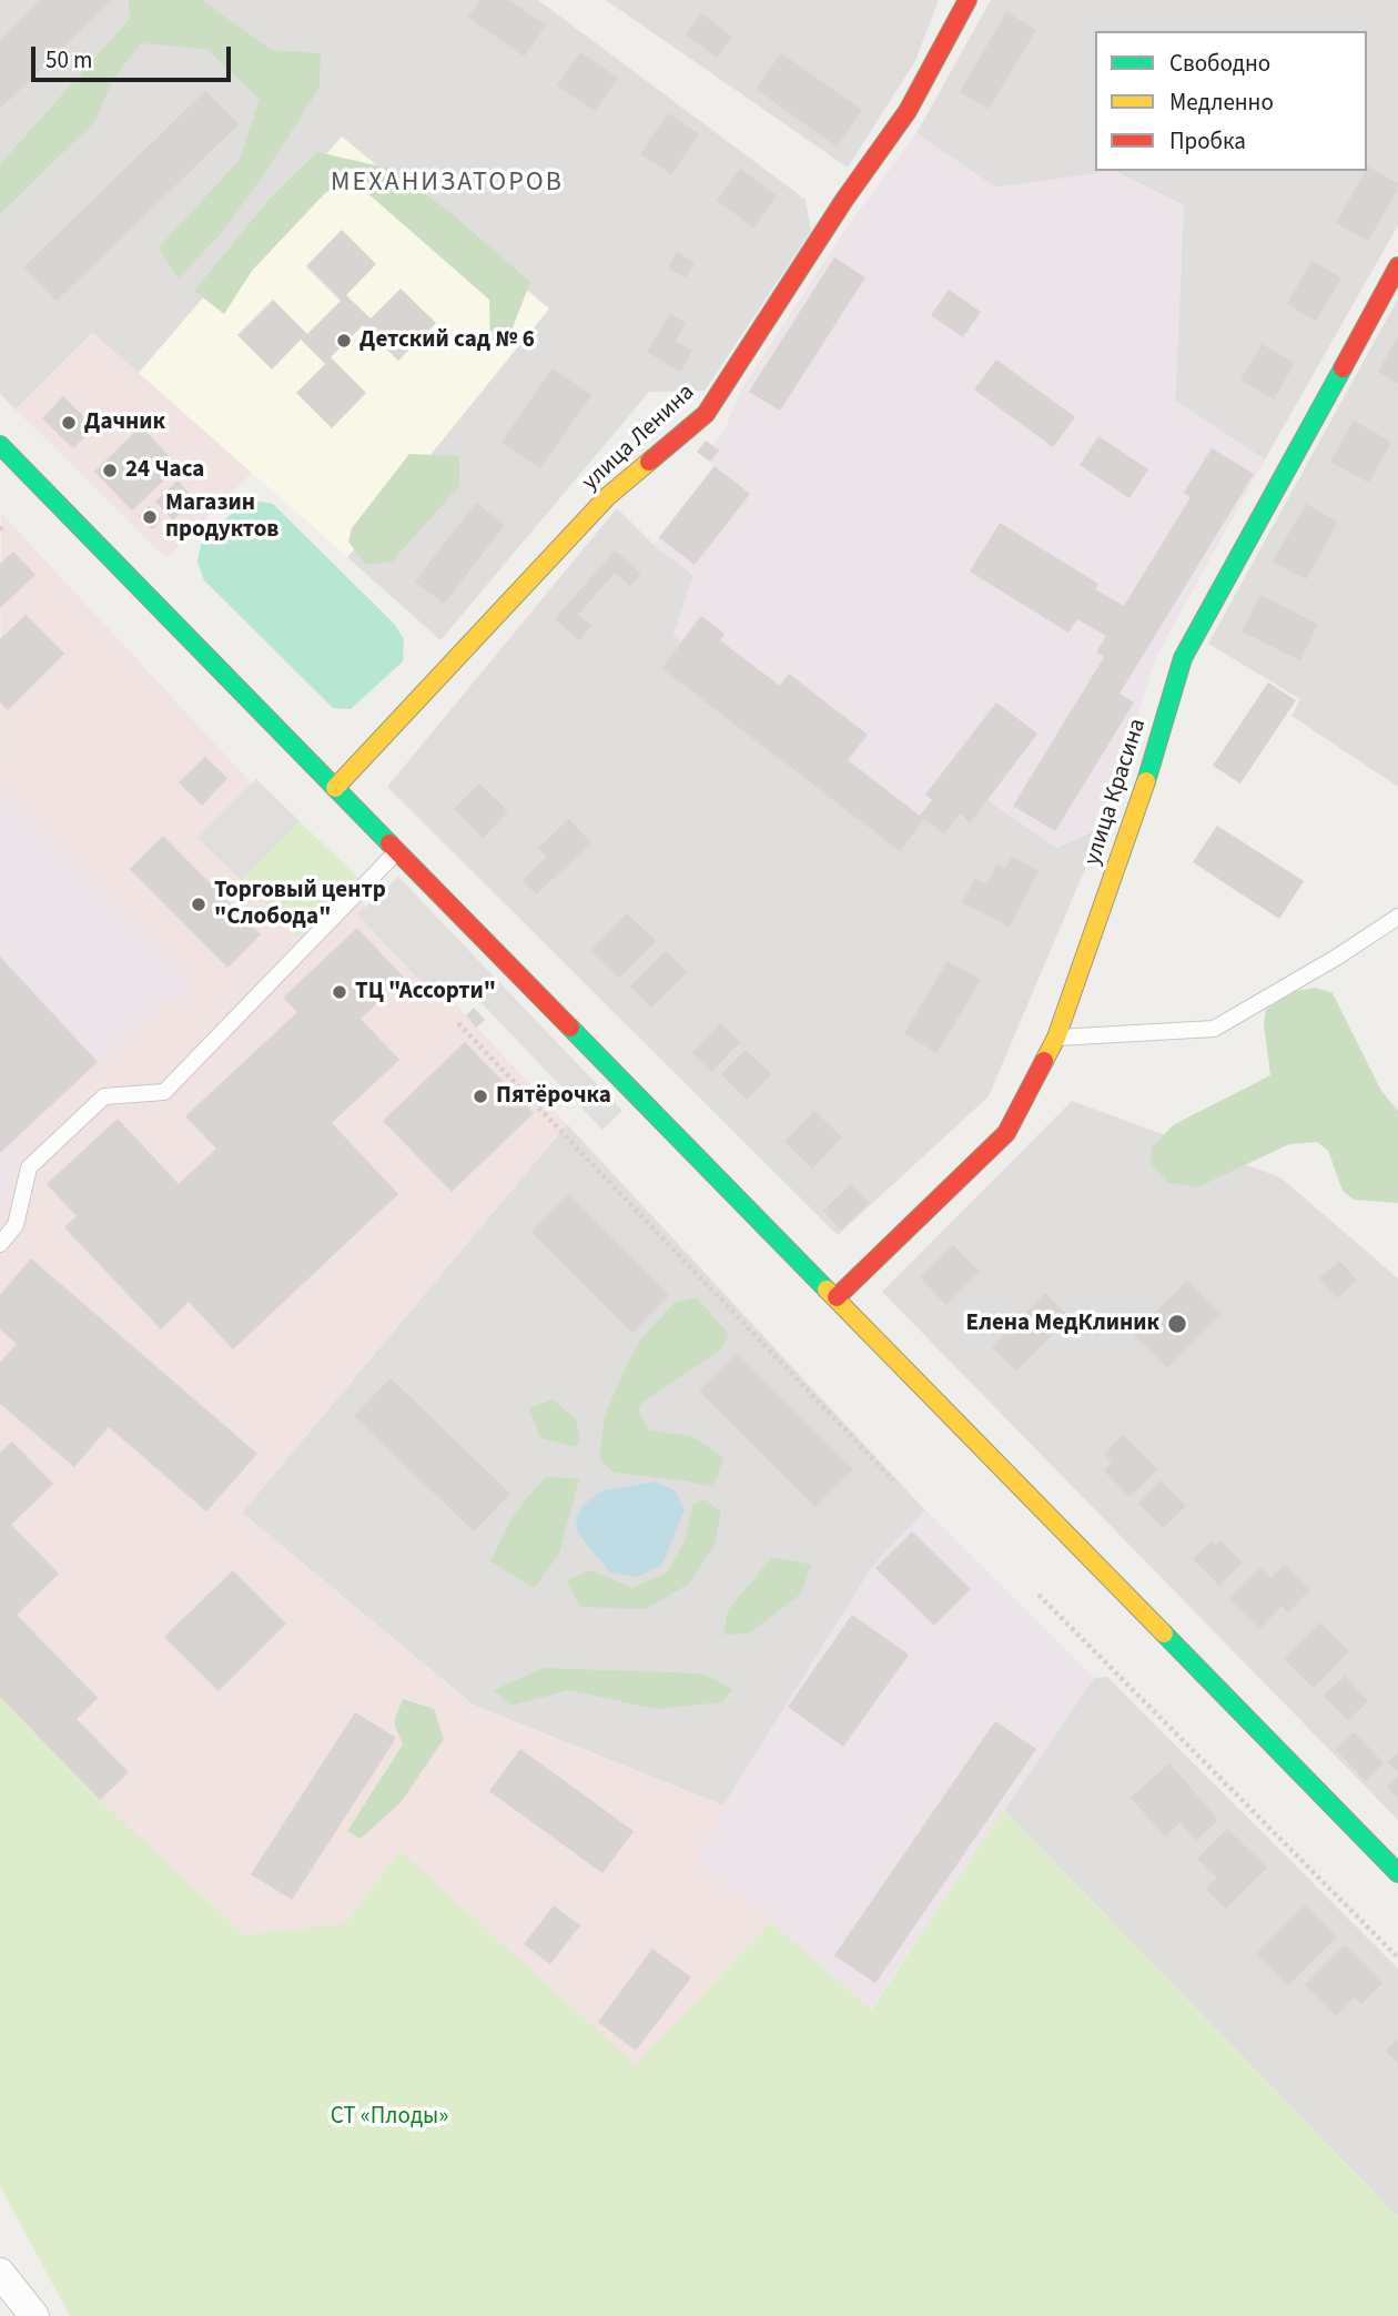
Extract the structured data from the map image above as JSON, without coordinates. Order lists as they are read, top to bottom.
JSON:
{
  "streets": {
    "street": ["улица Ленина", "улица Красина"]
  },
  "districts": ["МЕХАНИЗАТОРОВ"],
  "parks": ["СТ «Плоды»"],
  "places": [
    "Детский сад № 6",
    "Дачник",
    "24 Часа",
    "Магазин продуктов",
    "Торговый центр \"Слобода\"",
    "ТЦ \"Ассорти\"",
    "Пятёрочка",
    "Елена МедКлиник"
  ],
  "legend": ["Свободно", "Медленно", "Пробка"],
  "scale_bar": "50 m"
}
